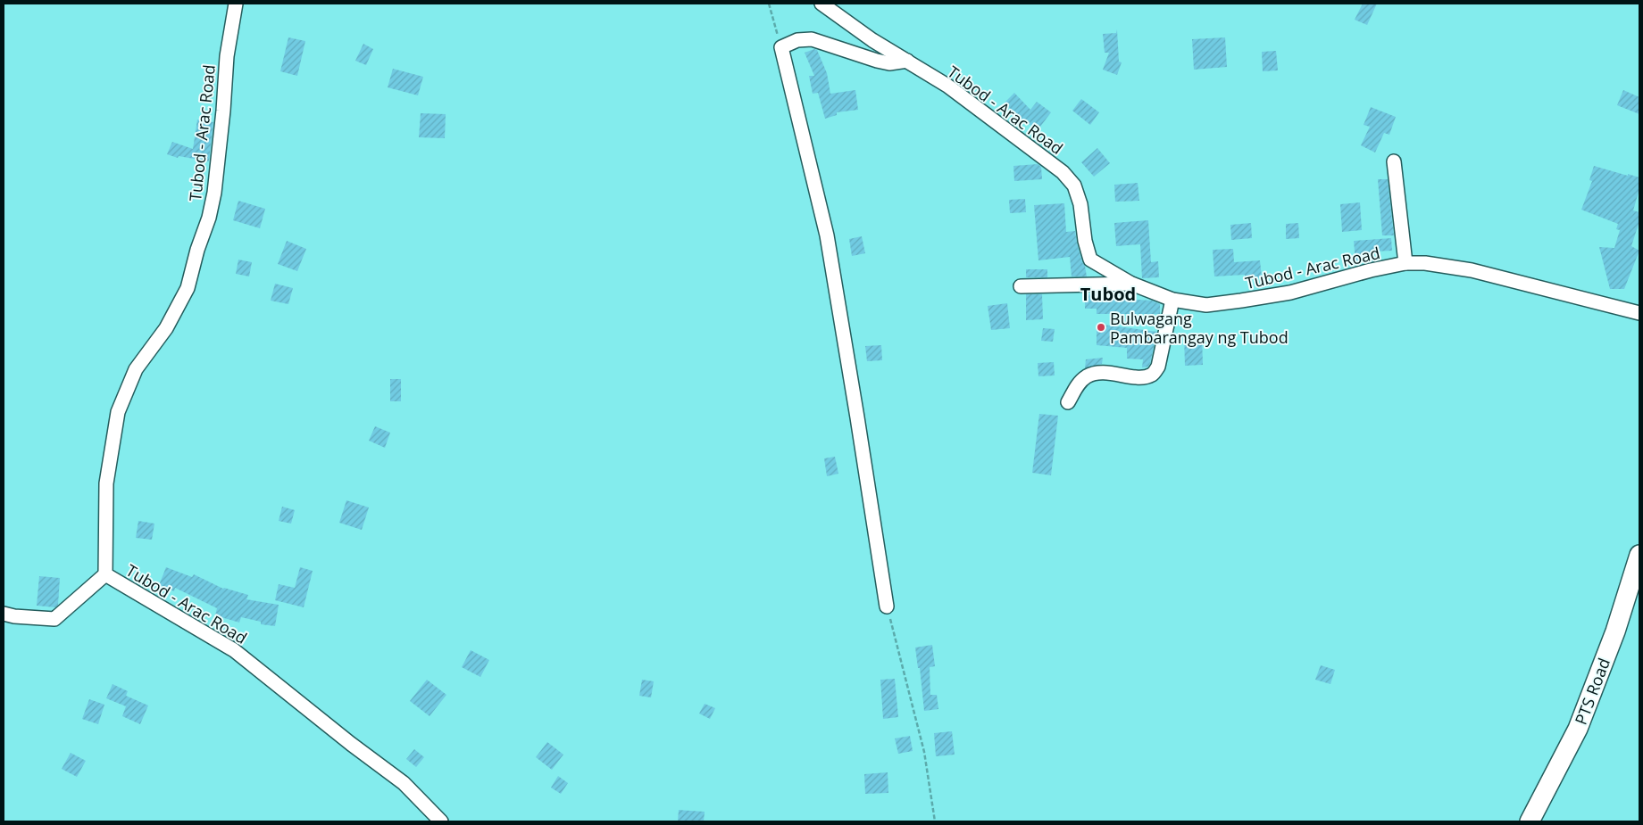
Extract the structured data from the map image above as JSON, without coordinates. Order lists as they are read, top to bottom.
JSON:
{
  "streets": {
    "main road": ["PTS Road"],
    "street": ["Tubod - Arac Road"]
  },
  "districts": ["Tubod"],
  "places": ["Bulwagang Pambarangay ng Tubod"]
}
